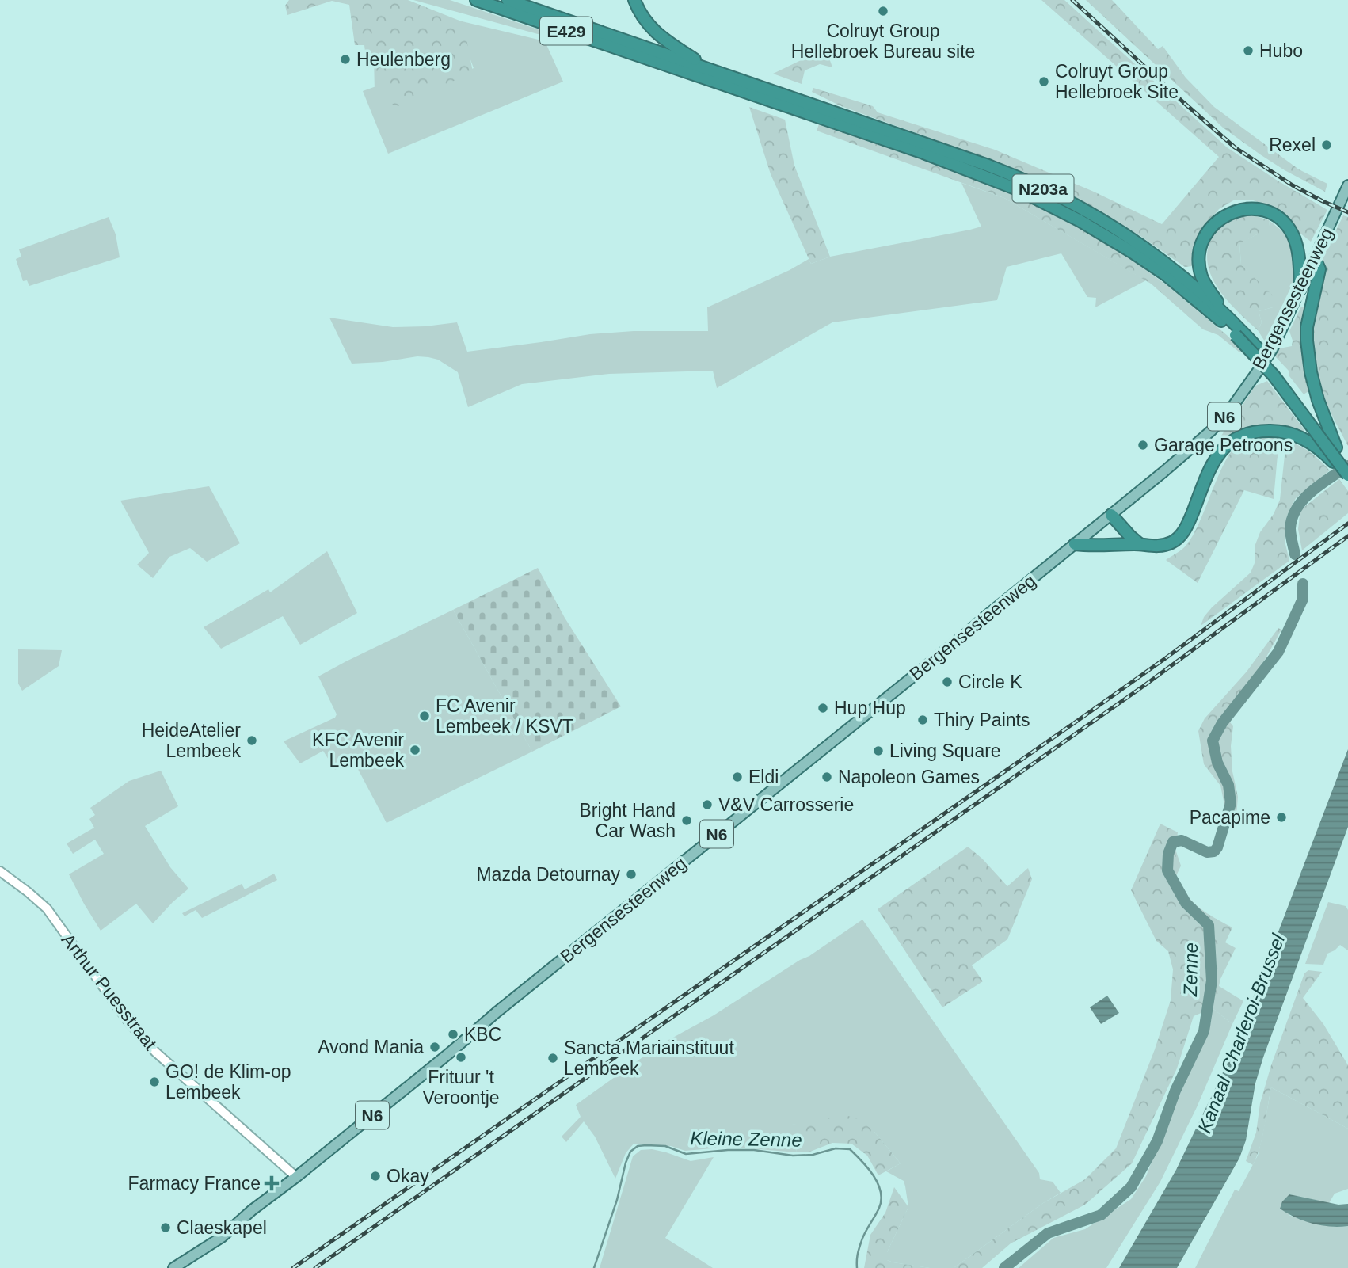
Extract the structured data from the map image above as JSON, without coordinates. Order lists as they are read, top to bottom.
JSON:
{
  "streets": {
    "highway": ["E429", "N203a"],
    "main road": ["Bergensesteenweg", "N6"],
    "street": ["Arthur Puesstraat"]
  },
  "crossings": [
    ["E429", "N203a"],
    ["Bergensesteenweg", "Arthur Puesstraat"]
  ],
  "water": ["Zenne", "Kanaal Charleroi-Brussel", "Kleine Zenne"],
  "places": {
    "other": [
      "Colruyt Group Hellebroek Bureau site",
      "Hubo",
      "Heulenberg",
      "Colruyt Group Hellebroek Site",
      "Rexel",
      "Garage Petroons",
      "Circle K",
      "Hup Hup",
      "FC Avenir Lembeek / KSVT",
      "Thiry Paints",
      "HeideAtelier Lembeek",
      "KFC Avenir Lembeek",
      "Living Square",
      "Eldi",
      "Napoleon Games",
      "V&V Carrosserie",
      "Pacapime",
      "Bright Hand Car Wash",
      "Mazda Detournay",
      "KBC",
      "Avond Mania",
      "Frituur 't Veroontje",
      "Sancta Mariainstituut Lembeek",
      "GO! de Klim-op Lembeek",
      "Okay",
      "Claeskapel"
    ],
    "health": ["Farmacy France"]
  }
}
